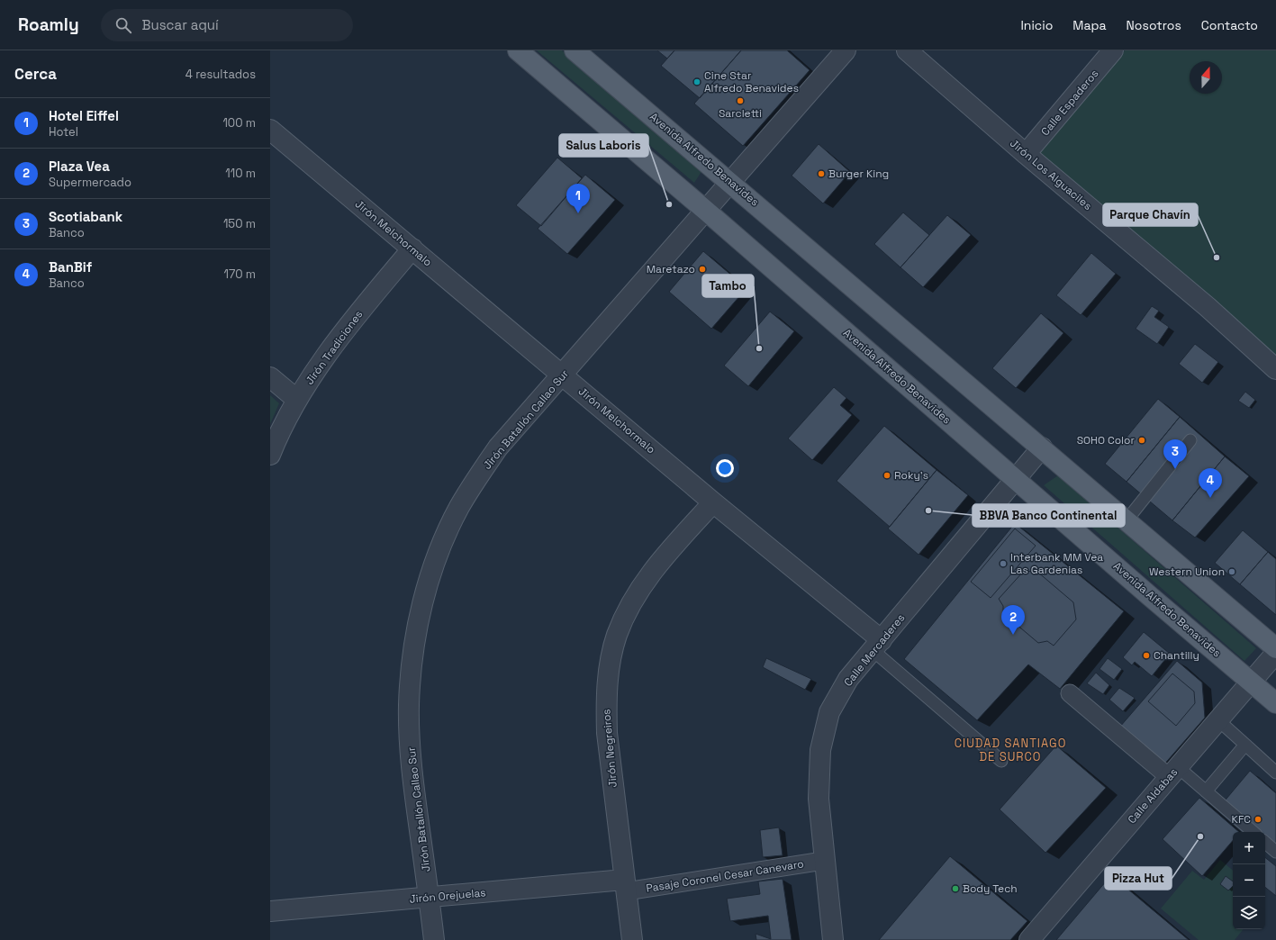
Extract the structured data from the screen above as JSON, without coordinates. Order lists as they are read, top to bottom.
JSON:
{
  "streets": {
    "main road": ["Avenida Alfredo Benavides"],
    "street": [
      "Calle Espaderos",
      "Jirón Los Alguaciles",
      "Jirón Melchormalo",
      "Jirón Tradiciones",
      "Jirón Batallón Callao Sur",
      "Calle Mercaderes",
      "Jirón Negreiros",
      "Calle Aldabas",
      "Pasaje Coronel Cesar Canevaro",
      "Jirón Orejuelas"
    ]
  },
  "crossings": [
    ["Calle Espaderos", "Jirón Los Alguaciles"],
    ["Avenida Alfredo Benavides", "Jirón Batallón Callao Sur"],
    ["Avenida Alfredo Benavides", "Calle Mercaderes"],
    ["Avenida Alfredo Benavides", "Calle Aldabas"],
    ["Jirón Melchormalo", "Jirón Tradiciones"],
    ["Jirón Melchormalo", "Jirón Batallón Callao Sur"],
    ["Jirón Melchormalo", "Calle Mercaderes"],
    ["Jirón Melchormalo", "Jirón Negreiros"],
    ["Jirón Batallón Callao Sur", "Jirón Orejuelas"],
    ["Calle Mercaderes", "Pasaje Coronel Cesar Canevaro"],
    ["Jirón Negreiros", "Pasaje Coronel Cesar Canevaro"],
    ["Jirón Negreiros", "Jirón Orejuelas"],
    ["Pasaje Coronel Cesar Canevaro", "Jirón Orejuelas"]
  ],
  "districts": ["CIUDAD SANTIAGO DE SURCO"],
  "places": [
    "Cine Star Alfredo Benavides",
    "Sarcletti",
    "Burger King",
    "Salus Laboris",
    "Parque Chavín",
    "Maretazo",
    "Tambo",
    "SOHO Color",
    "Roky's",
    "BBVA Banco Continental",
    "Interbank MM Vea Las Gardenias",
    "Western Union",
    "Chantilly",
    "KFC",
    "Pizza Hut",
    "Body Tech"
  ],
  "north": "top",
  "page": {
    "header": "Roamly",
    "search": "Buscar aquí",
    "nav": [
      "Inicio",
      "Mapa",
      "Nosotros",
      "Contacto"
    ],
    "heading": ["Cerca", "4 resultados"],
    "list": [
      {
        "mark": "1",
        "name": "Hotel Eiffel",
        "note": "Hotel",
        "value": "100 m"
      },
      {
        "mark": "2",
        "name": "Plaza Vea",
        "note": "Supermercado",
        "value": "110 m"
      },
      {
        "mark": "3",
        "name": "Scotiabank",
        "note": "Banco",
        "value": "150 m"
      },
      {
        "mark": "4",
        "name": "BanBif",
        "note": "Banco",
        "value": "170 m"
      }
    ],
    "pins": [
      "1",
      "3",
      "4",
      "2"
    ],
    "map_buttons": ["+", "−"]
  }
}
